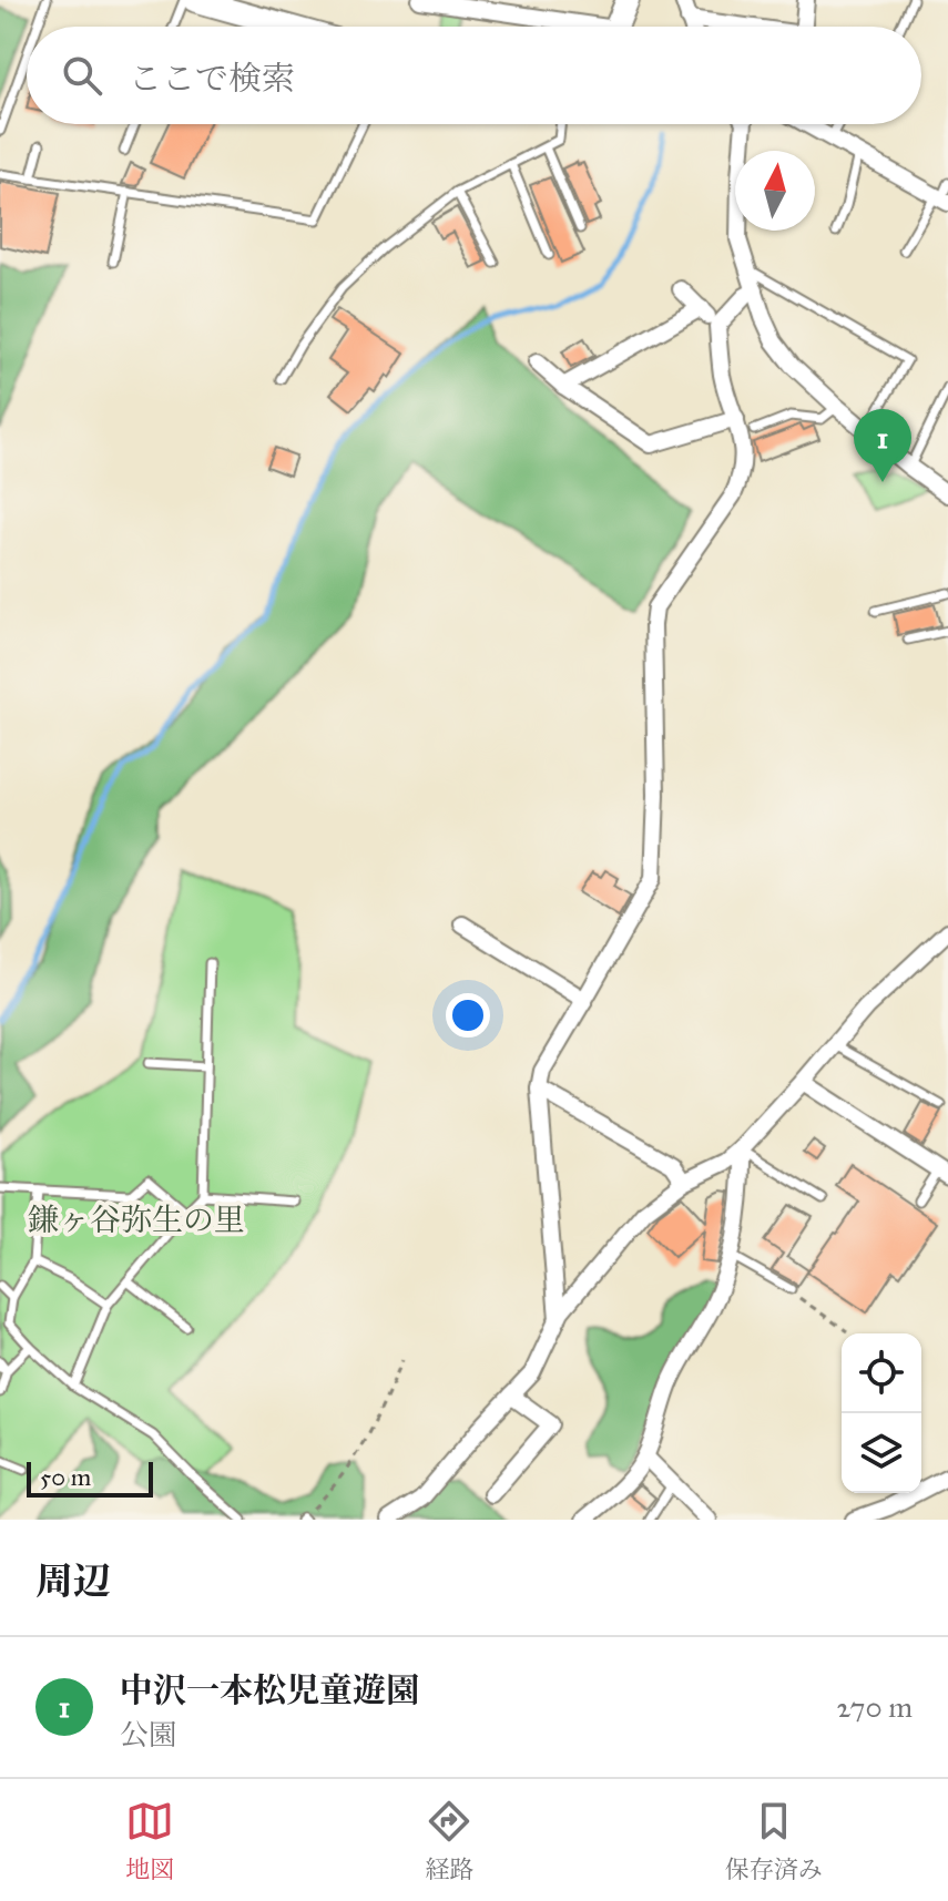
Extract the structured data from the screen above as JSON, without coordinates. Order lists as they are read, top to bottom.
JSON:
{
  "parks": ["鎌ヶ谷弥生の里"],
  "scale_bar": "50 m",
  "north": "top",
  "page": {
    "search": "ここで検索",
    "pins": "1",
    "scale": "50 m",
    "heading": "周辺",
    "list": [
      {
        "mark": "1",
        "name": "中沢一本松児童遊園",
        "note": "公園",
        "value": "270 m"
      }
    ],
    "nav": ["地図", "経路", "保存済み"]
  }
}
